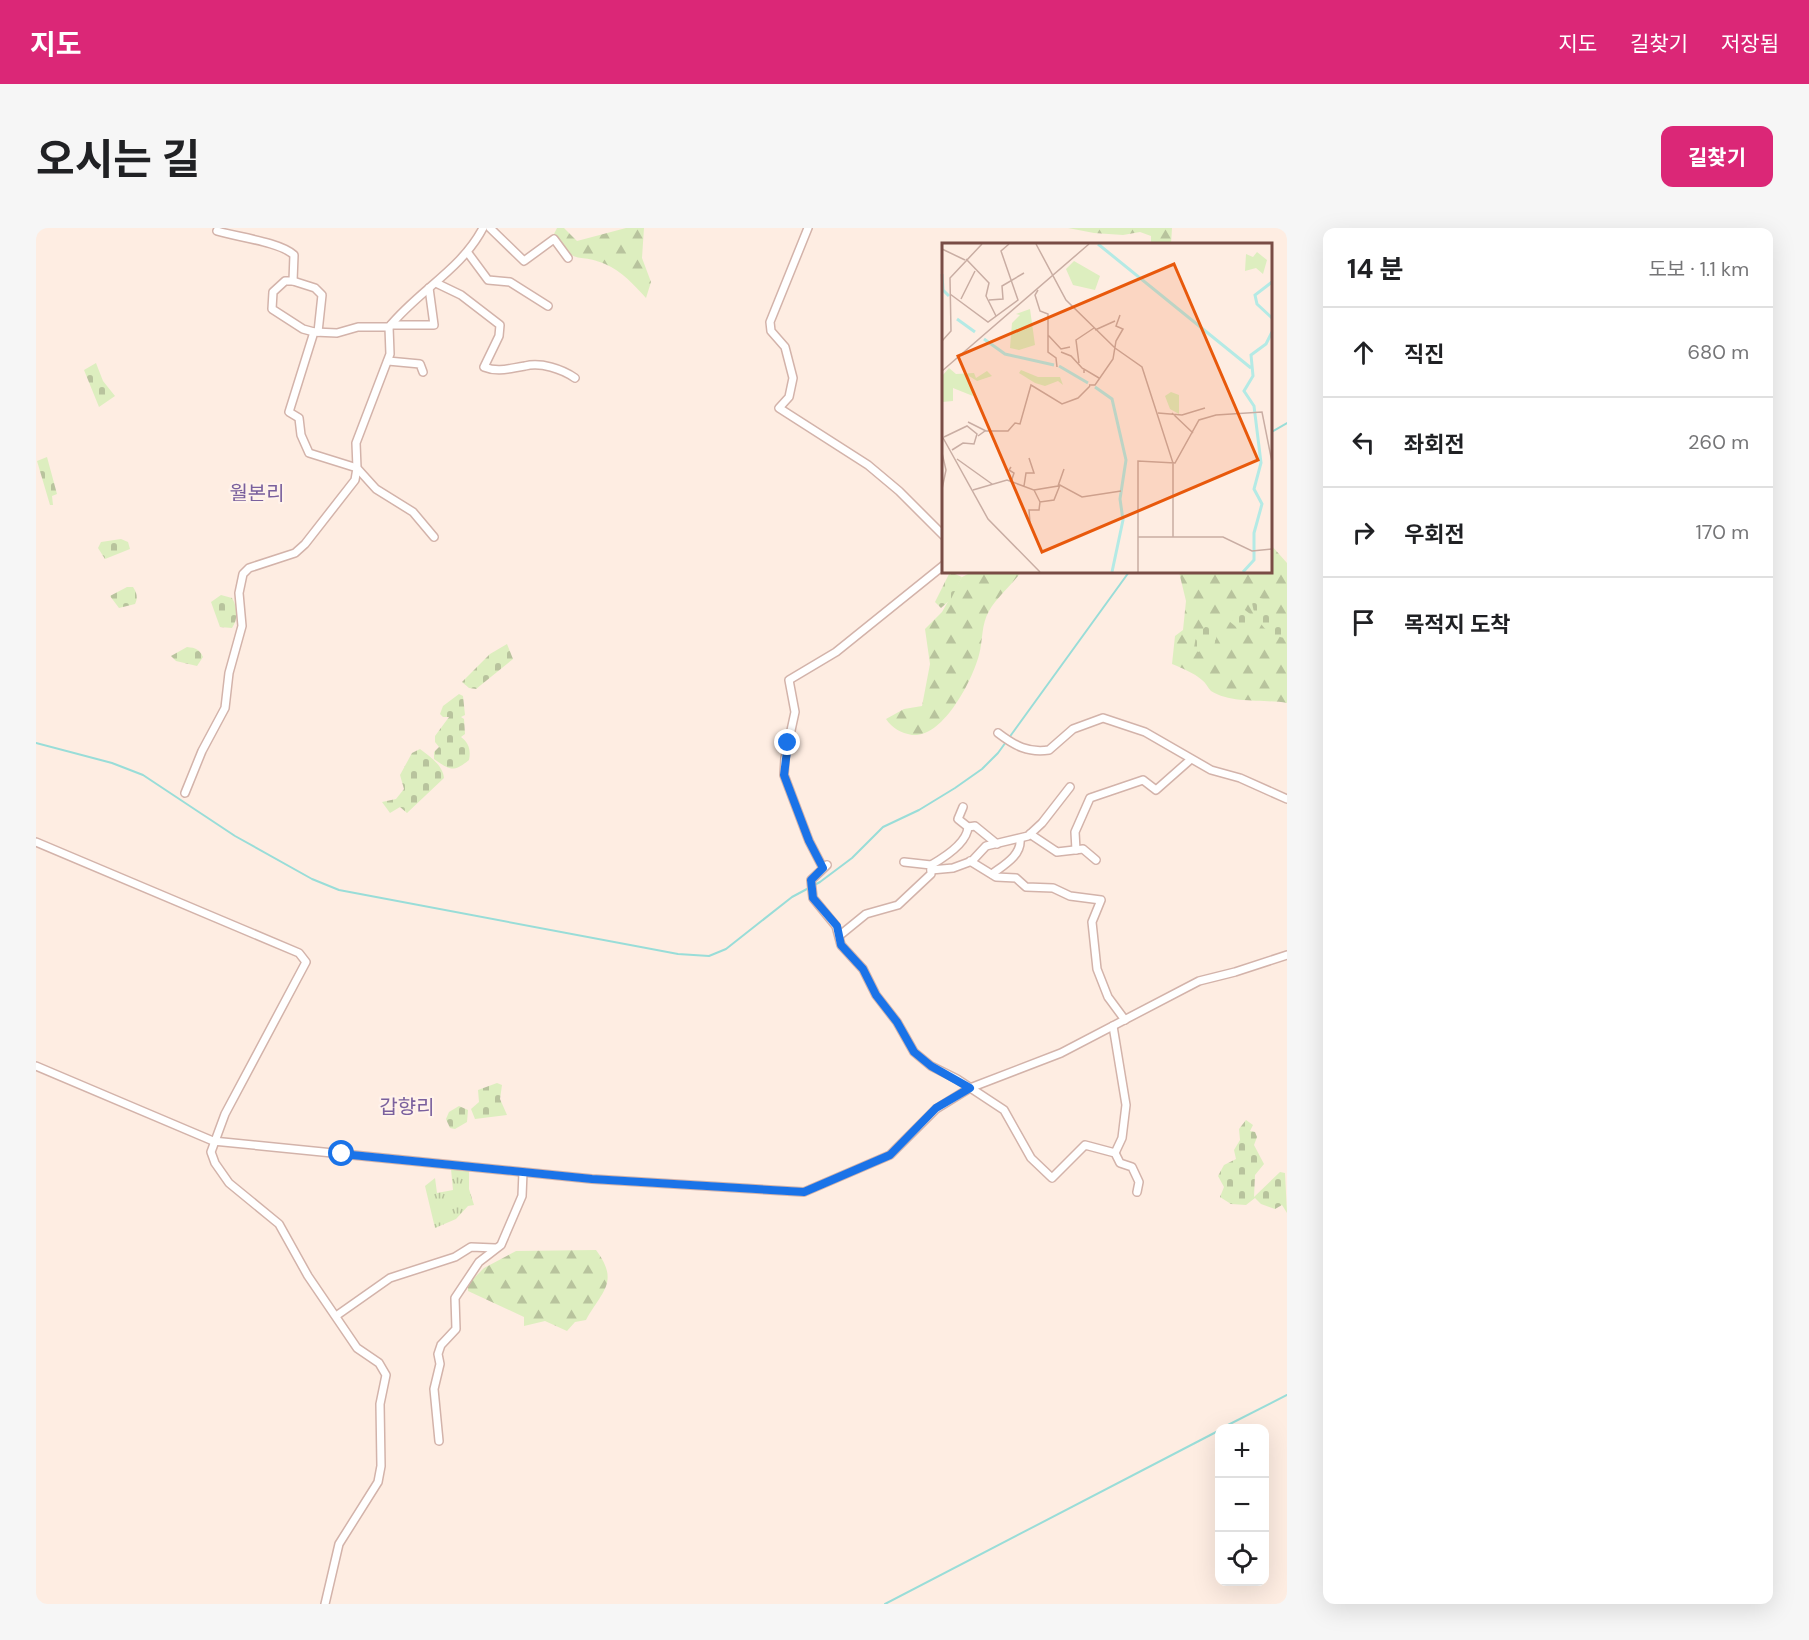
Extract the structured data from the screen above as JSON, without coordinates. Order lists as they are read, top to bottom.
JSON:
{
  "districts": ["월본리", "갑향리"],
  "page": {
    "header": "지도",
    "nav": ["지도", "길찾기", "저장됨"],
    "title": "오시는 길",
    "buttons": "길찾기",
    "heading": ["14 분", "도보 · 1.1 km"],
    "list": [
      ["직진", "680 m"],
      ["좌회전", "260 m"],
      ["우회전", "170 m"],
      "목적지 도착"
    ],
    "map_buttons": ["+", "−"]
  }
}
